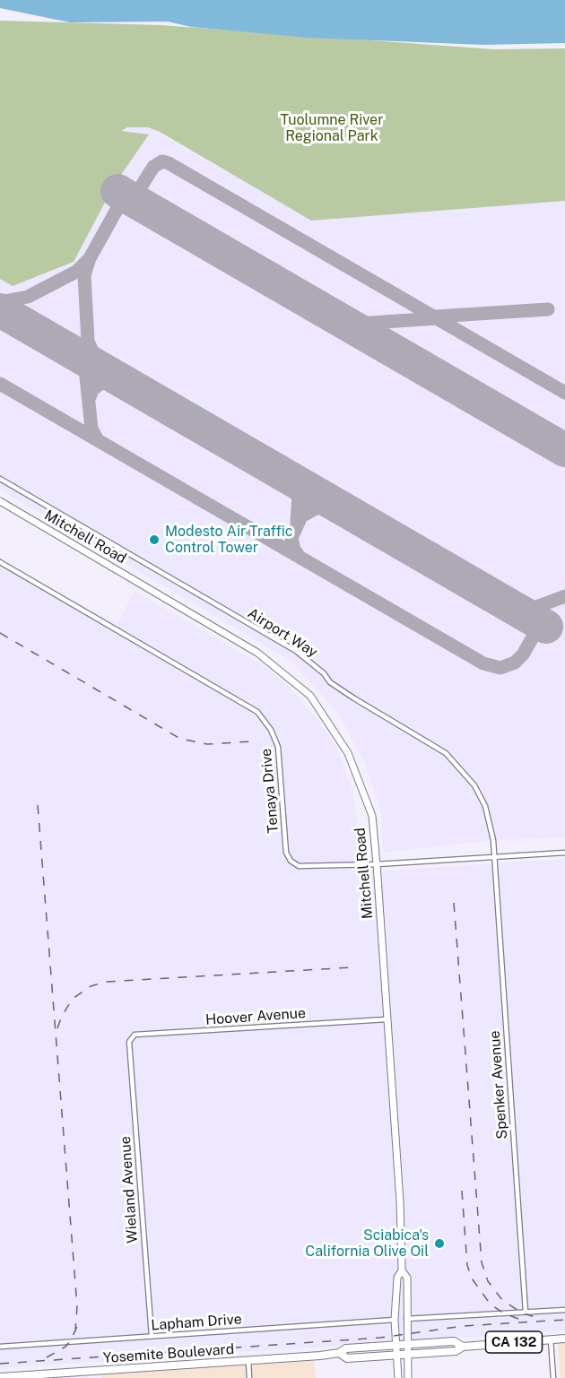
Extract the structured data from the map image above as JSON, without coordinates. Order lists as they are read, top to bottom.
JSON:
{
  "streets": {
    "main road": ["Mitchell Road", "CA 132", "Yosemite Boulevard"],
    "street": [
      "Airport Way",
      "Tenaya Drive",
      "Hoover Avenue",
      "Spenker Avenue",
      "Wieland Avenue",
      "Lapham Drive"
    ]
  },
  "crossings": [
    ["Mitchell Road", "Tenaya Drive"],
    ["Mitchell Road", "Hoover Avenue"],
    ["Mitchell Road", "Lapham Drive"],
    ["Mitchell Road", "Yosemite Boulevard"],
    ["Airport Way", "Tenaya Drive"],
    ["Airport Way", "Spenker Avenue"],
    ["Tenaya Drive", "Spenker Avenue"],
    ["Hoover Avenue", "Wieland Avenue"],
    ["Wieland Avenue", "Lapham Drive"]
  ],
  "parks": ["Tuolumne River Regional Park"],
  "places": ["Modesto Air Traffic Control Tower", "Sciabica's California Olive Oil"]
}
